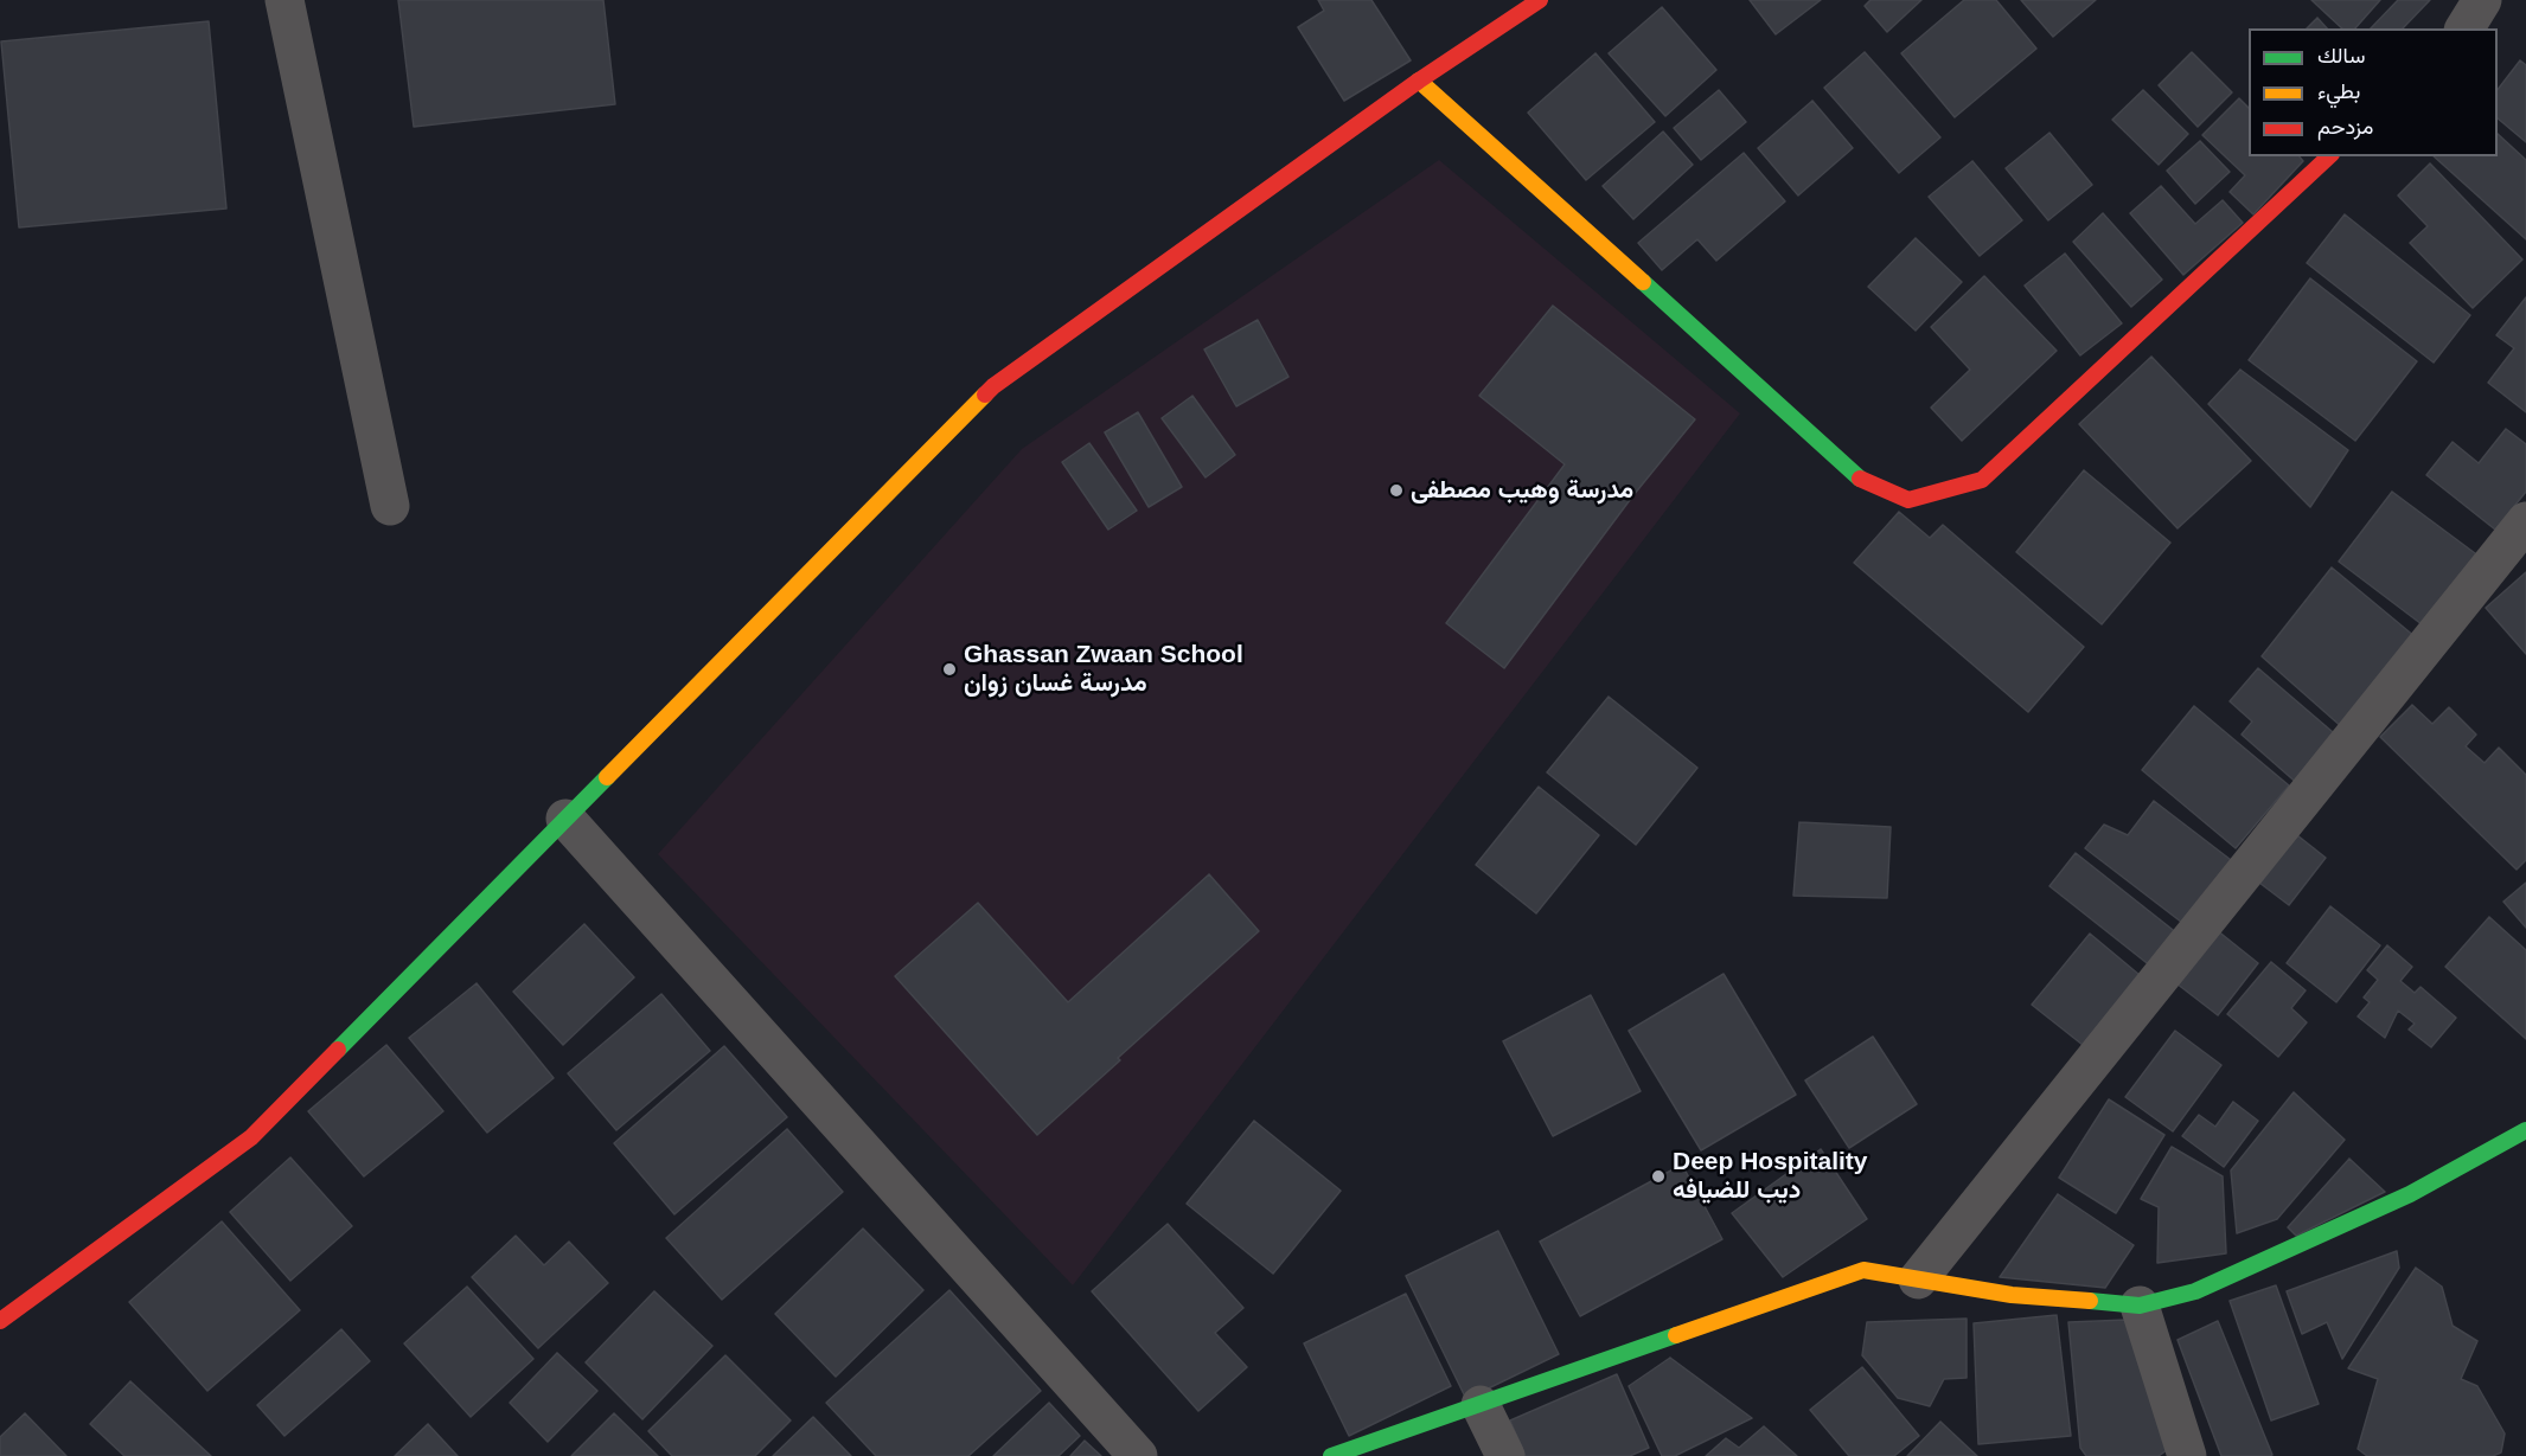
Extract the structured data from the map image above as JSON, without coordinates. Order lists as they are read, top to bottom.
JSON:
{
  "places": ["مدرسة وهيب مصطفى", "Ghassan Zwaan School مدرسة غسان زوان", "Deep Hospitality ديب للضيافه"],
  "legend": ["سالك", "بطيء", "مزدحم"]
}
